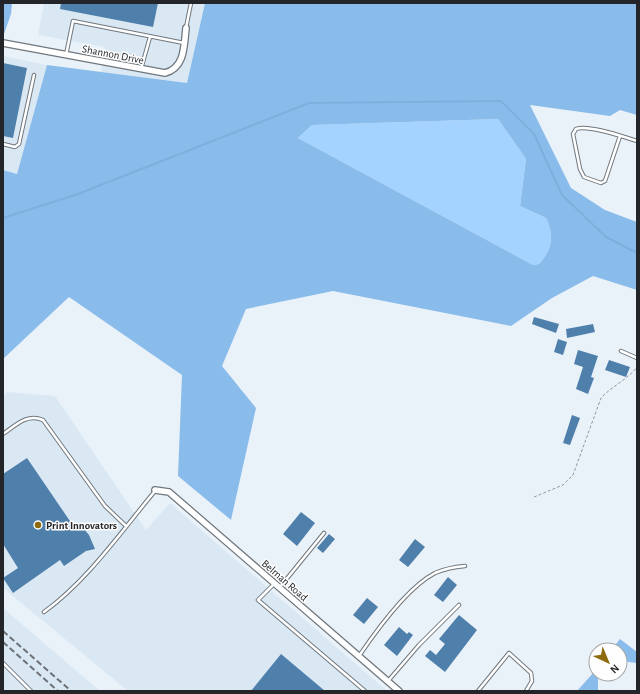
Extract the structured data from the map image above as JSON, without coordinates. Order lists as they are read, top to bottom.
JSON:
{
  "streets": {
    "street": ["Shannon Drive", "Belman Road"]
  },
  "places": ["Print Innovators"],
  "north": "bottom right"
}
